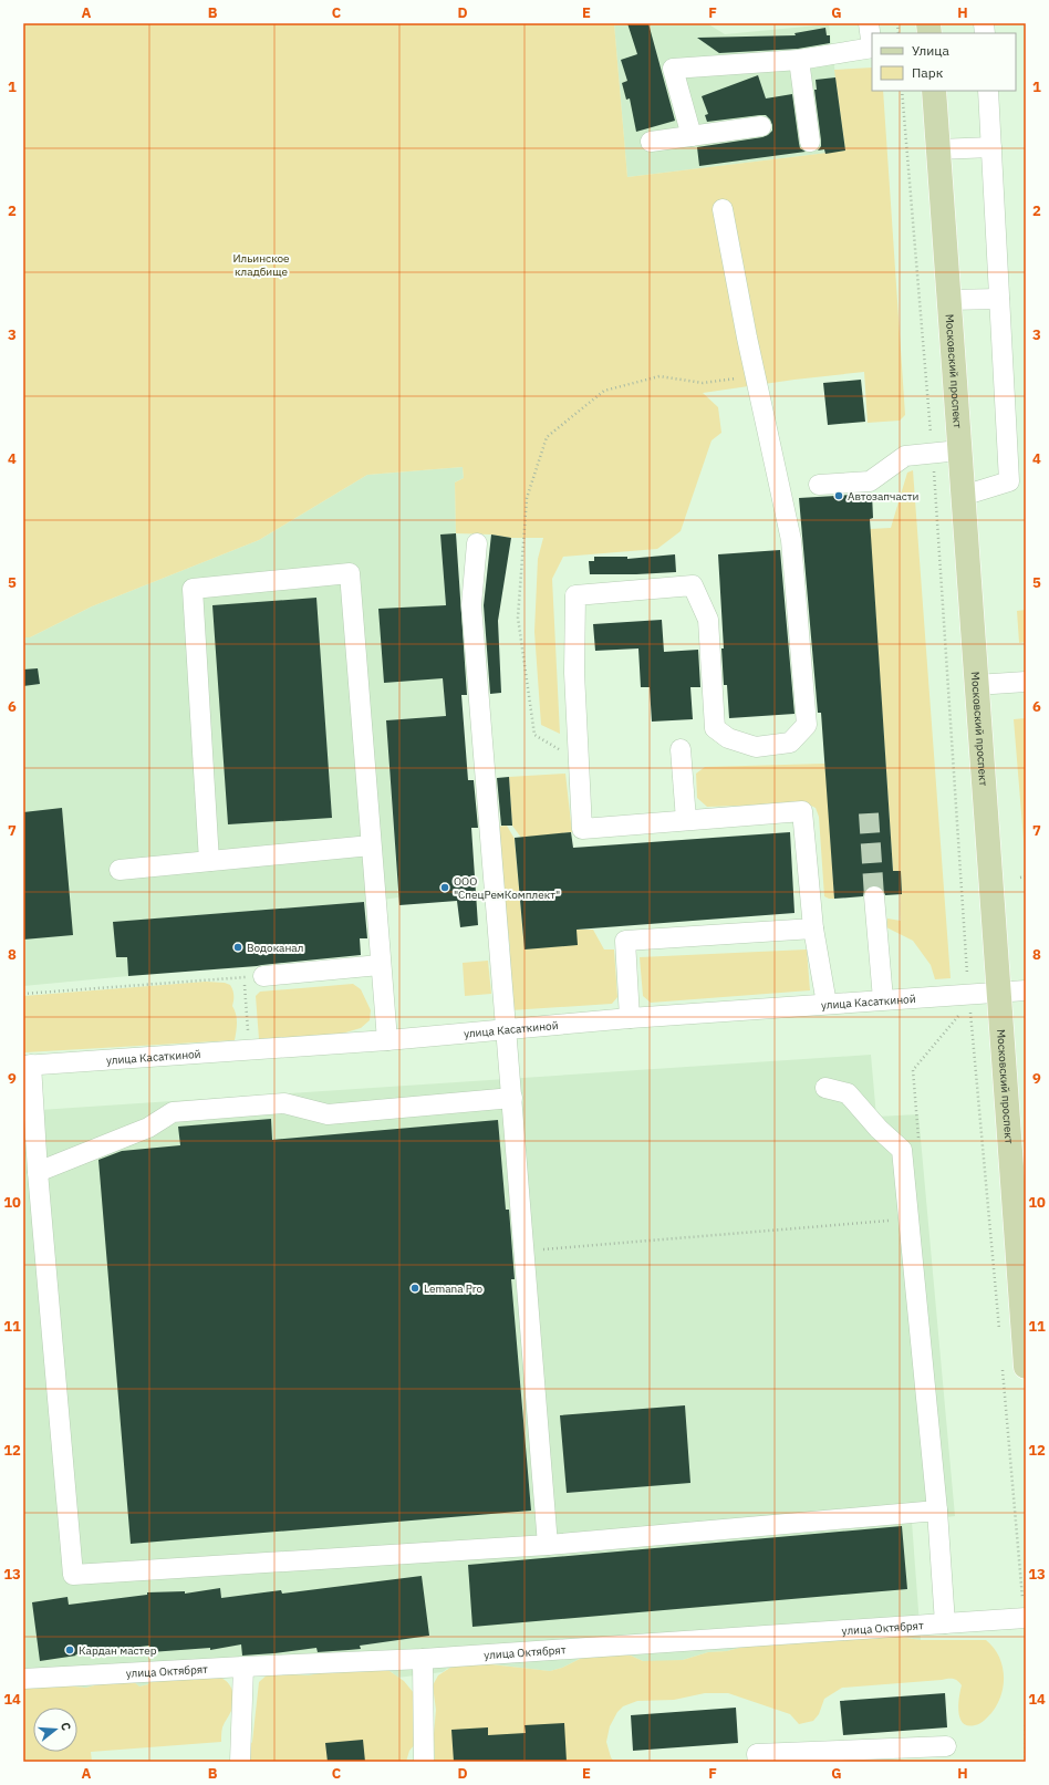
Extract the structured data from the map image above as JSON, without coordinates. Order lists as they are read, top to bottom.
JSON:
{
  "streets": {
    "main road": ["Московский проспект"],
    "street": ["улица Касаткиной", "улица Октябрят"]
  },
  "crossings": [
    ["Московский проспект", "улица Касаткиной"]
  ],
  "parks": ["Ильинское кладбище"],
  "places": [
    "Автозапчасти",
    "ООО \"СпецРемКомплект\"",
    "Водоканал",
    "Lemana Pro",
    "Кардан мастер"
  ],
  "legend": ["Улица", "Парк"],
  "north": "right",
  "grid": {
    "columns": [
      "A",
      "B",
      "C",
      "D",
      "E",
      "F",
      "G",
      "H"
    ],
    "rows": [
      "1",
      "2",
      "3",
      "4",
      "5",
      "6",
      "7",
      "8",
      "9",
      "10",
      "11",
      "12",
      "13",
      "14"
    ]
  }
}
